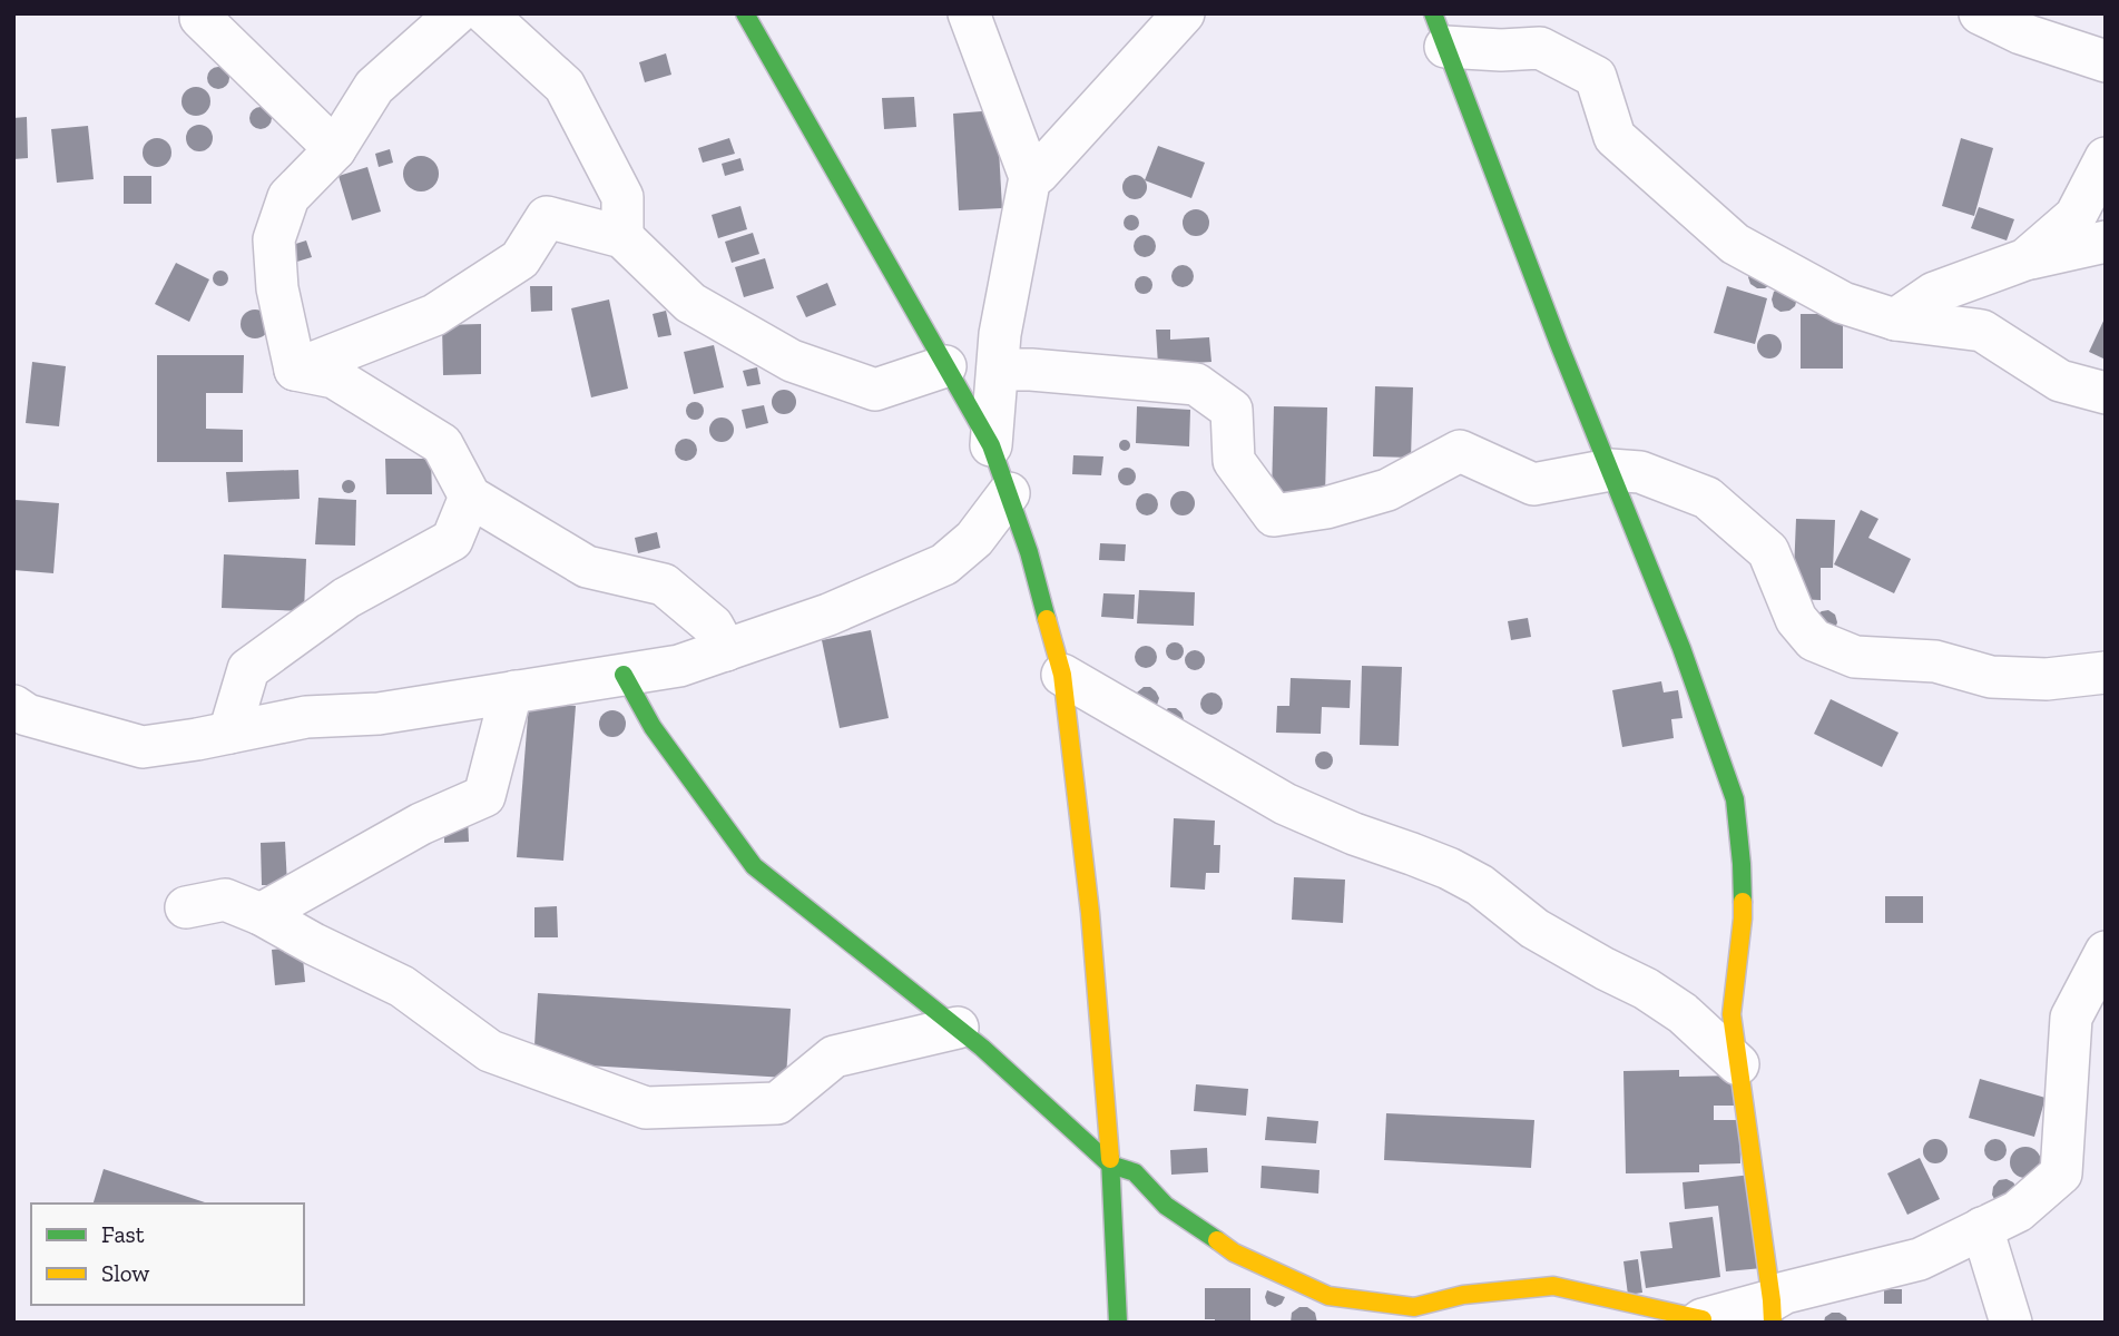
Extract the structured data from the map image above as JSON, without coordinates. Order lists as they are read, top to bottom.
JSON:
{
  "legend": ["Fast", "Slow"]
}
